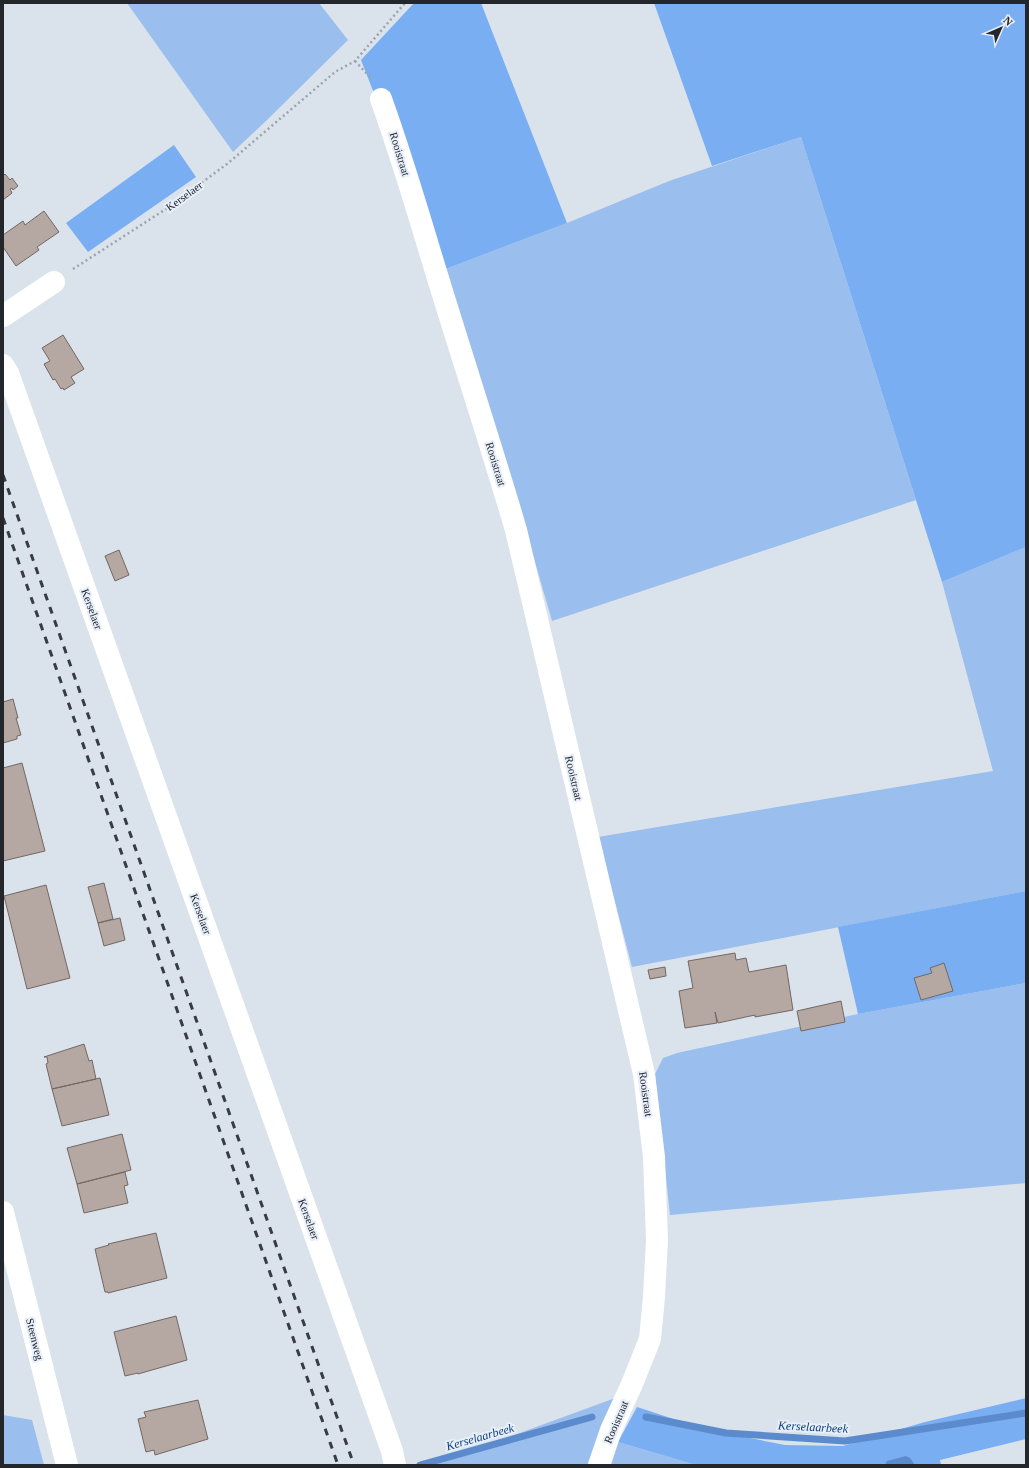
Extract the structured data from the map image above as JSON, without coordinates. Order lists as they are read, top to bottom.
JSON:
{
  "streets": {
    "street": ["Rooistraat", "Kerselaer", "Steenweg"]
  },
  "water": ["Kerselaarbeek"],
  "north": "top right"
}
